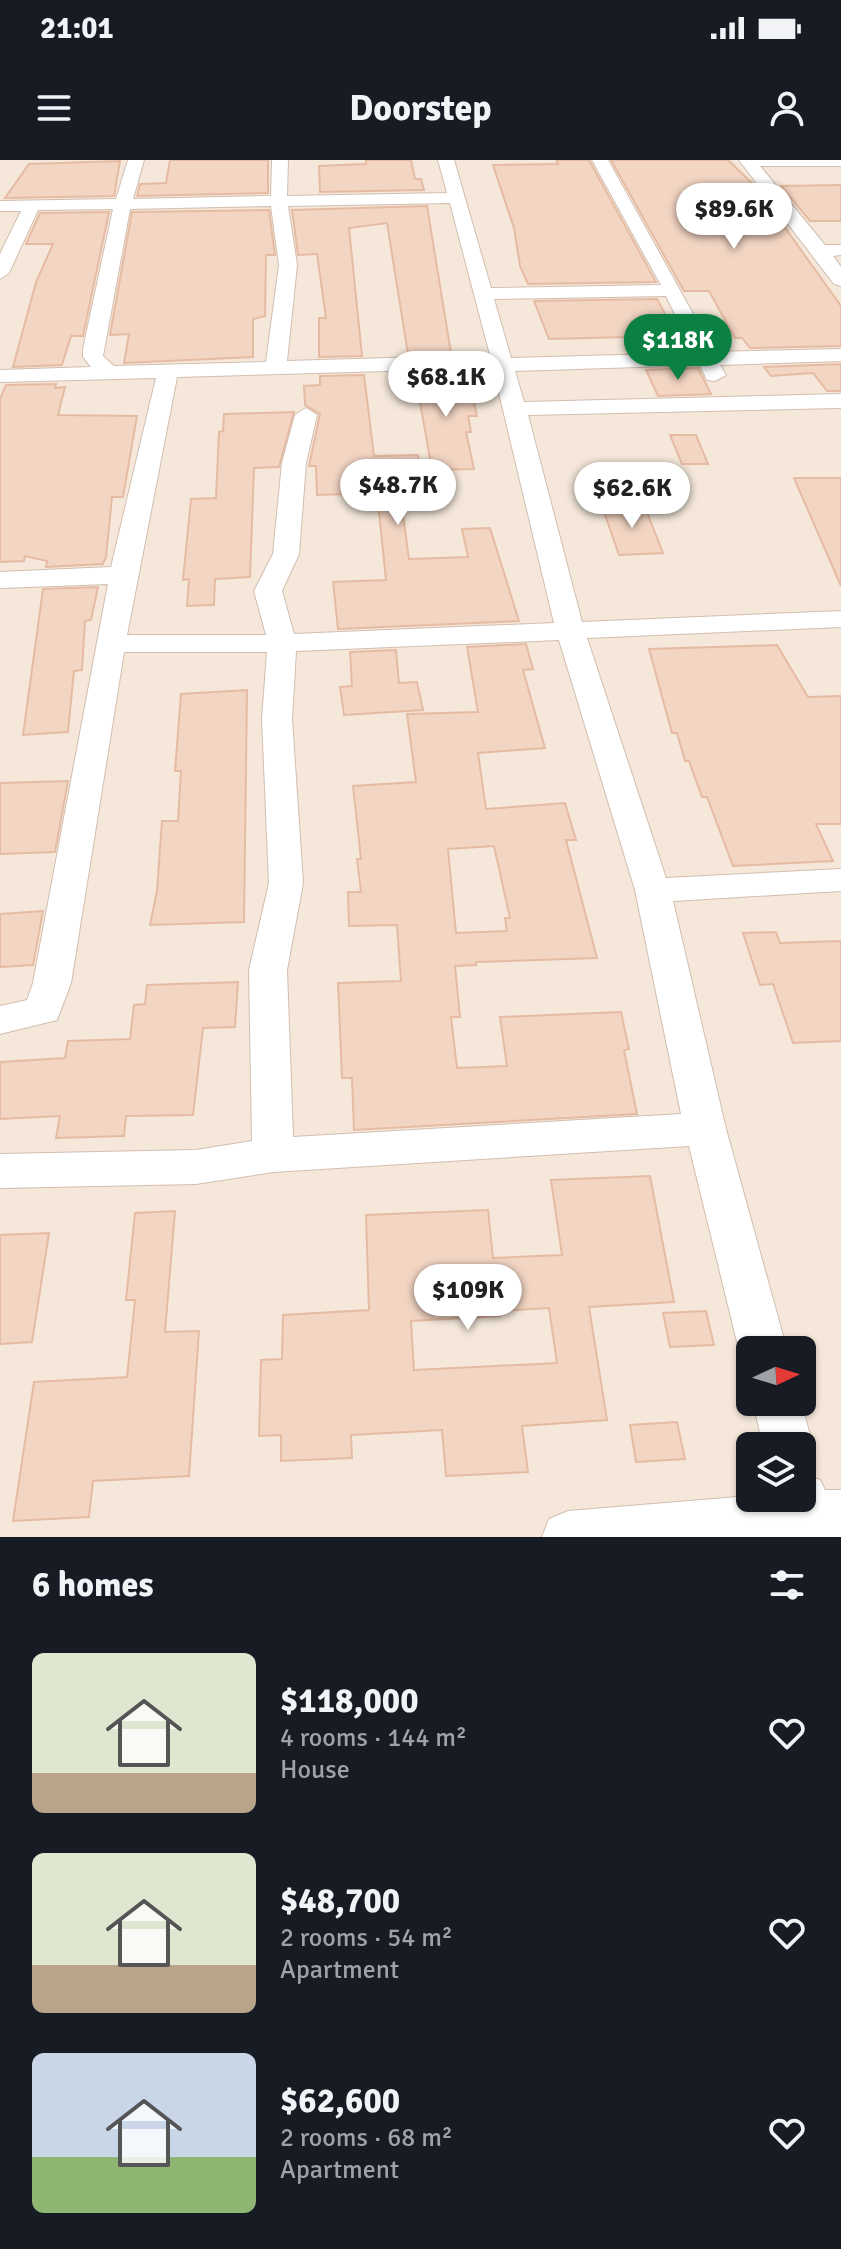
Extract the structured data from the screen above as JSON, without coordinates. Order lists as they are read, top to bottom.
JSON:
{
  "north": "right",
  "page": {
    "status": "21:01",
    "header": "Doorstep",
    "price": [
      "$89.6K",
      "$118K",
      "$68.1K",
      "$48.7K",
      "$62.6K",
      "$109K"
    ],
    "heading": "6 homes",
    "list": [
      {
        "name": "$118,000",
        "note": "4 rooms · 144 m² · House"
      },
      {
        "name": "$48,700",
        "note": "2 rooms · 54 m² · Apartment"
      },
      {
        "name": "$62,600",
        "note": "2 rooms · 68 m² · Apartment"
      }
    ]
  }
}
